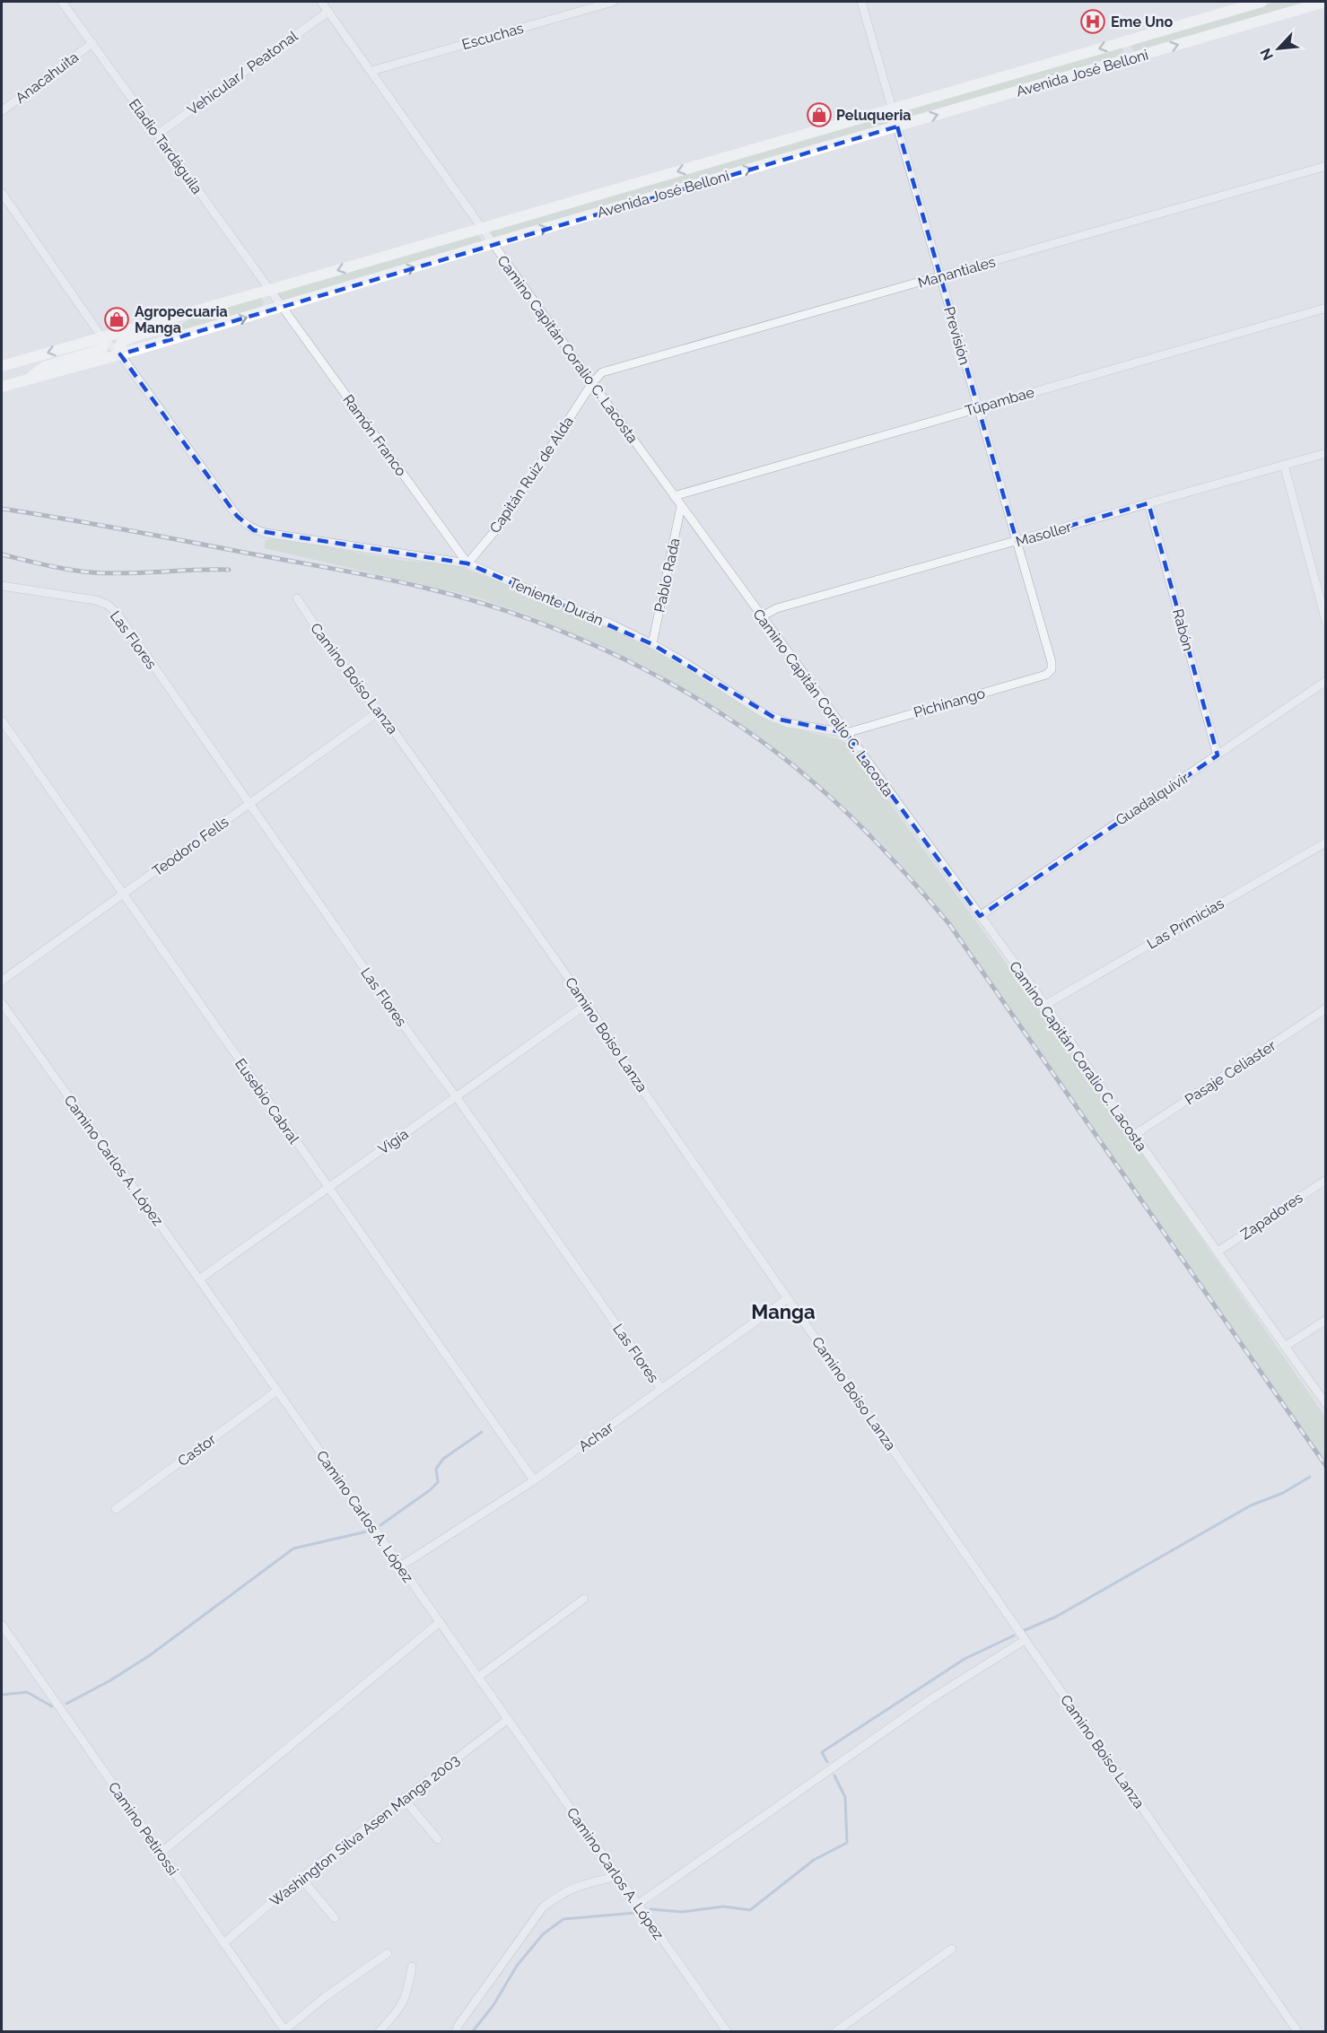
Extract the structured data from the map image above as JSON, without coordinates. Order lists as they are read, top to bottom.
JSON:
{
  "streets": {
    "main road": ["Avenida José Belloni"],
    "street": [
      "Escuchas",
      "Vehicular/ Peatonal",
      "Anacahuita",
      "Eladio Tardáguila",
      "Manantiales",
      "Previsión",
      "Camino Capitán Coralio C. Lacosta",
      "Tupambae",
      "Ramón Franco",
      "Capitán Ruiz de Alda",
      "Masoller",
      "Pablo Rada",
      "Teniente Durán",
      "Rabón",
      "Las Flores",
      "Camino Boiso Lanza",
      "Pichinango",
      "Guadalquivir",
      "Teodoro Fells",
      "Las Primicias",
      "Pasaje Celiaster",
      "Eusebio Cabral",
      "Vigía",
      "Camino Carlos A. López",
      "Zapadores",
      "Achar",
      "Castor",
      "Camino Petirossi",
      "Washington Silva Asen Manga 2003"
    ]
  },
  "crossings": [
    ["Escuchas", "Camino Capitán Coralio C. Lacosta"],
    ["Vehicular/ Peatonal", "Eladio Tardáguila"],
    ["Vehicular/ Peatonal", "Camino Capitán Coralio C. Lacosta"],
    ["Avenida José Belloni", "Eladio Tardáguila"],
    ["Avenida José Belloni", "Previsión"],
    ["Avenida José Belloni", "Camino Capitán Coralio C. Lacosta"],
    ["Avenida José Belloni", "Ramón Franco"],
    ["Avenida José Belloni", "Teniente Durán"],
    ["Anacahuita", "Eladio Tardáguila"],
    ["Eladio Tardáguila", "Ramón Franco"],
    ["Manantiales", "Previsión"],
    ["Manantiales", "Camino Capitán Coralio C. Lacosta"],
    ["Manantiales", "Capitán Ruiz de Alda"],
    ["Previsión", "Tupambae"],
    ["Previsión", "Masoller"],
    ["Previsión", "Pichinango"],
    ["Camino Capitán Coralio C. Lacosta", "Tupambae"],
    ["Camino Capitán Coralio C. Lacosta", "Capitán Ruiz de Alda"],
    ["Camino Capitán Coralio C. Lacosta", "Masoller"],
    ["Camino Capitán Coralio C. Lacosta", "Pablo Rada"],
    ["Camino Capitán Coralio C. Lacosta", "Teniente Durán"],
    ["Camino Capitán Coralio C. Lacosta", "Pichinango"],
    ["Camino Capitán Coralio C. Lacosta", "Guadalquivir"],
    ["Camino Capitán Coralio C. Lacosta", "Las Primicias"],
    ["Camino Capitán Coralio C. Lacosta", "Pasaje Celiaster"],
    ["Camino Capitán Coralio C. Lacosta", "Zapadores"],
    ["Ramón Franco", "Capitán Ruiz de Alda"],
    ["Ramón Franco", "Teniente Durán"],
    ["Capitán Ruiz de Alda", "Teniente Durán"],
    ["Masoller", "Rabón"],
    ["Pablo Rada", "Teniente Durán"],
    ["Teniente Durán", "Pichinango"],
    ["Rabón", "Guadalquivir"],
    ["Las Flores", "Teodoro Fells"],
    ["Las Flores", "Vigía"],
    ["Las Flores", "Achar"],
    ["Camino Boiso Lanza", "Teodoro Fells"],
    ["Camino Boiso Lanza", "Vigía"],
    ["Camino Boiso Lanza", "Achar"],
    ["Teodoro Fells", "Eusebio Cabral"],
    ["Eusebio Cabral", "Vigía"],
    ["Eusebio Cabral", "Achar"],
    ["Vigía", "Camino Carlos A. López"],
    ["Camino Carlos A. López", "Achar"],
    ["Camino Carlos A. López", "Castor"],
    ["Camino Carlos A. López", "Washington Silva Asen Manga 2003"],
    ["Camino Petirossi", "Washington Silva Asen Manga 2003"]
  ],
  "districts": ["Manga"],
  "places": {
    "hospital": ["Eme Uno"],
    "shop": ["Peluqueria", "Agropecuaria Manga"]
  },
  "north": "bottom left"
}
